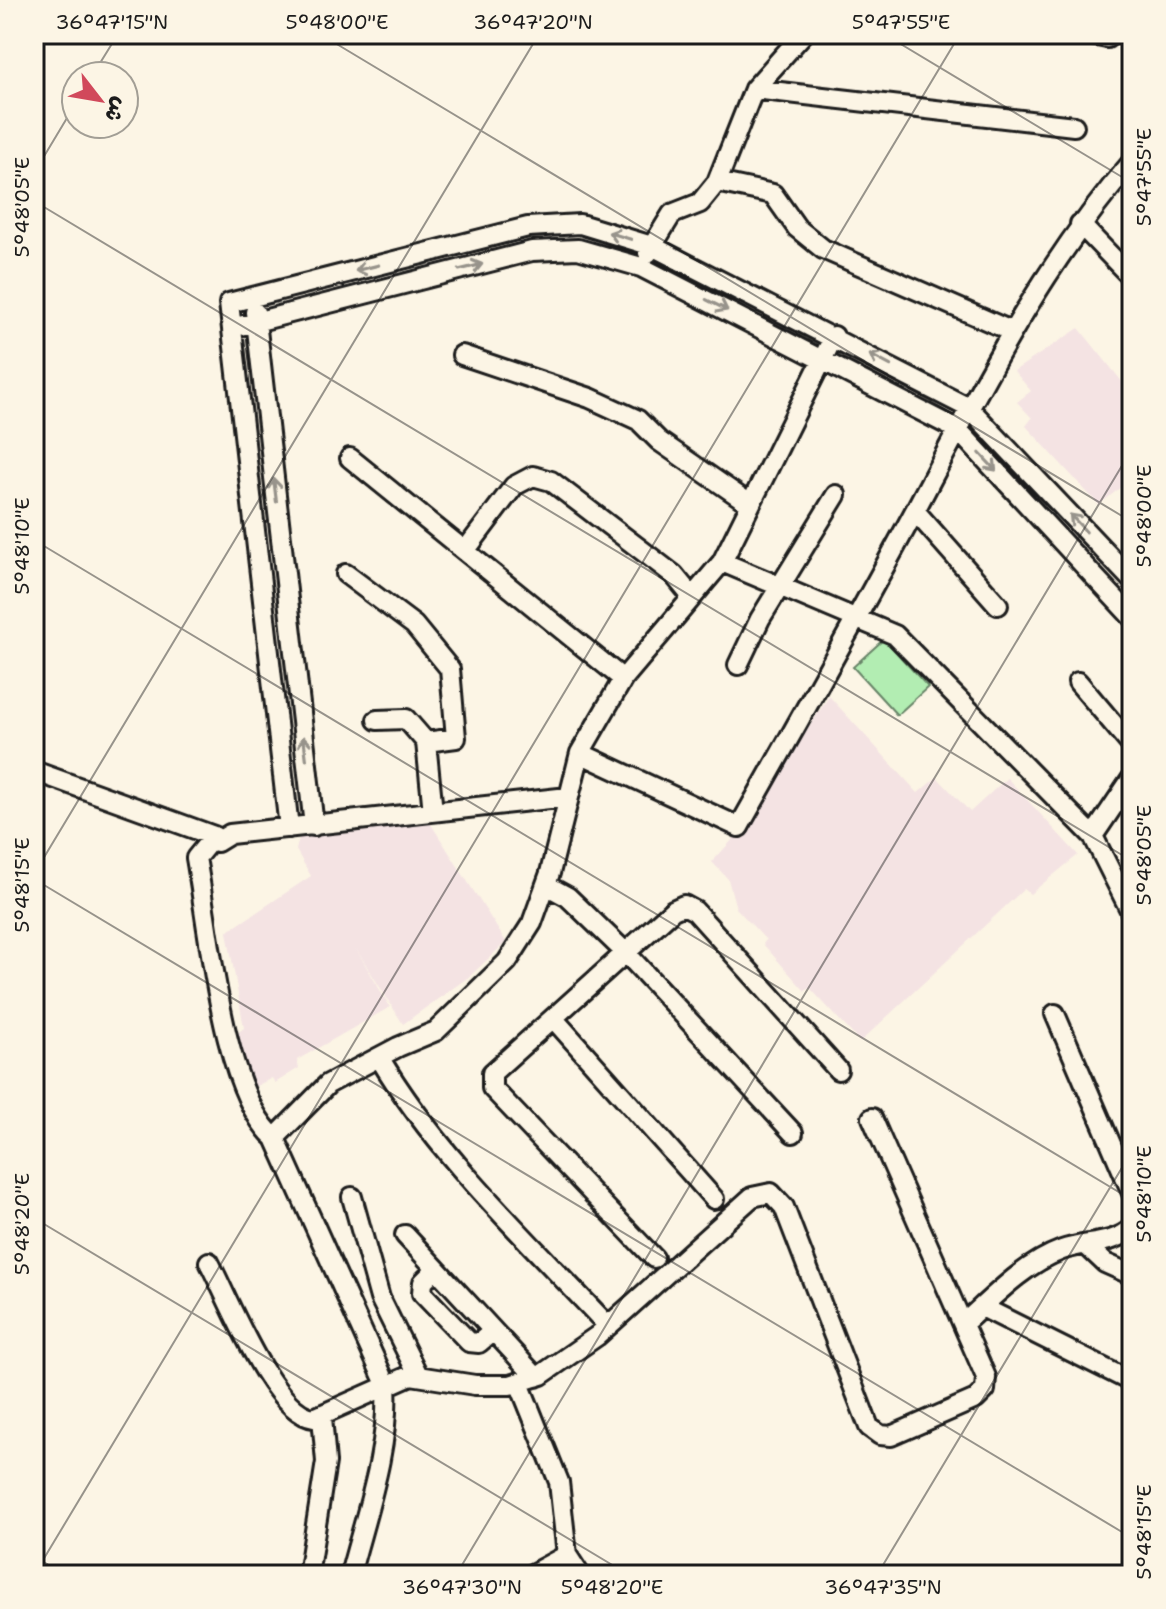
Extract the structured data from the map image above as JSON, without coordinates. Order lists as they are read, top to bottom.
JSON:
{
  "north": "bottom right",
  "coordinates": [
    "36°47'15\"N",
    "5°48'00\"E",
    "36°47'20\"N",
    "5°47'55\"E",
    "5°48'05\"E",
    "5°48'10\"E",
    "5°48'15\"E",
    "5°48'20\"E",
    "36°47'30\"N",
    "36°47'35\"N"
  ]
}
